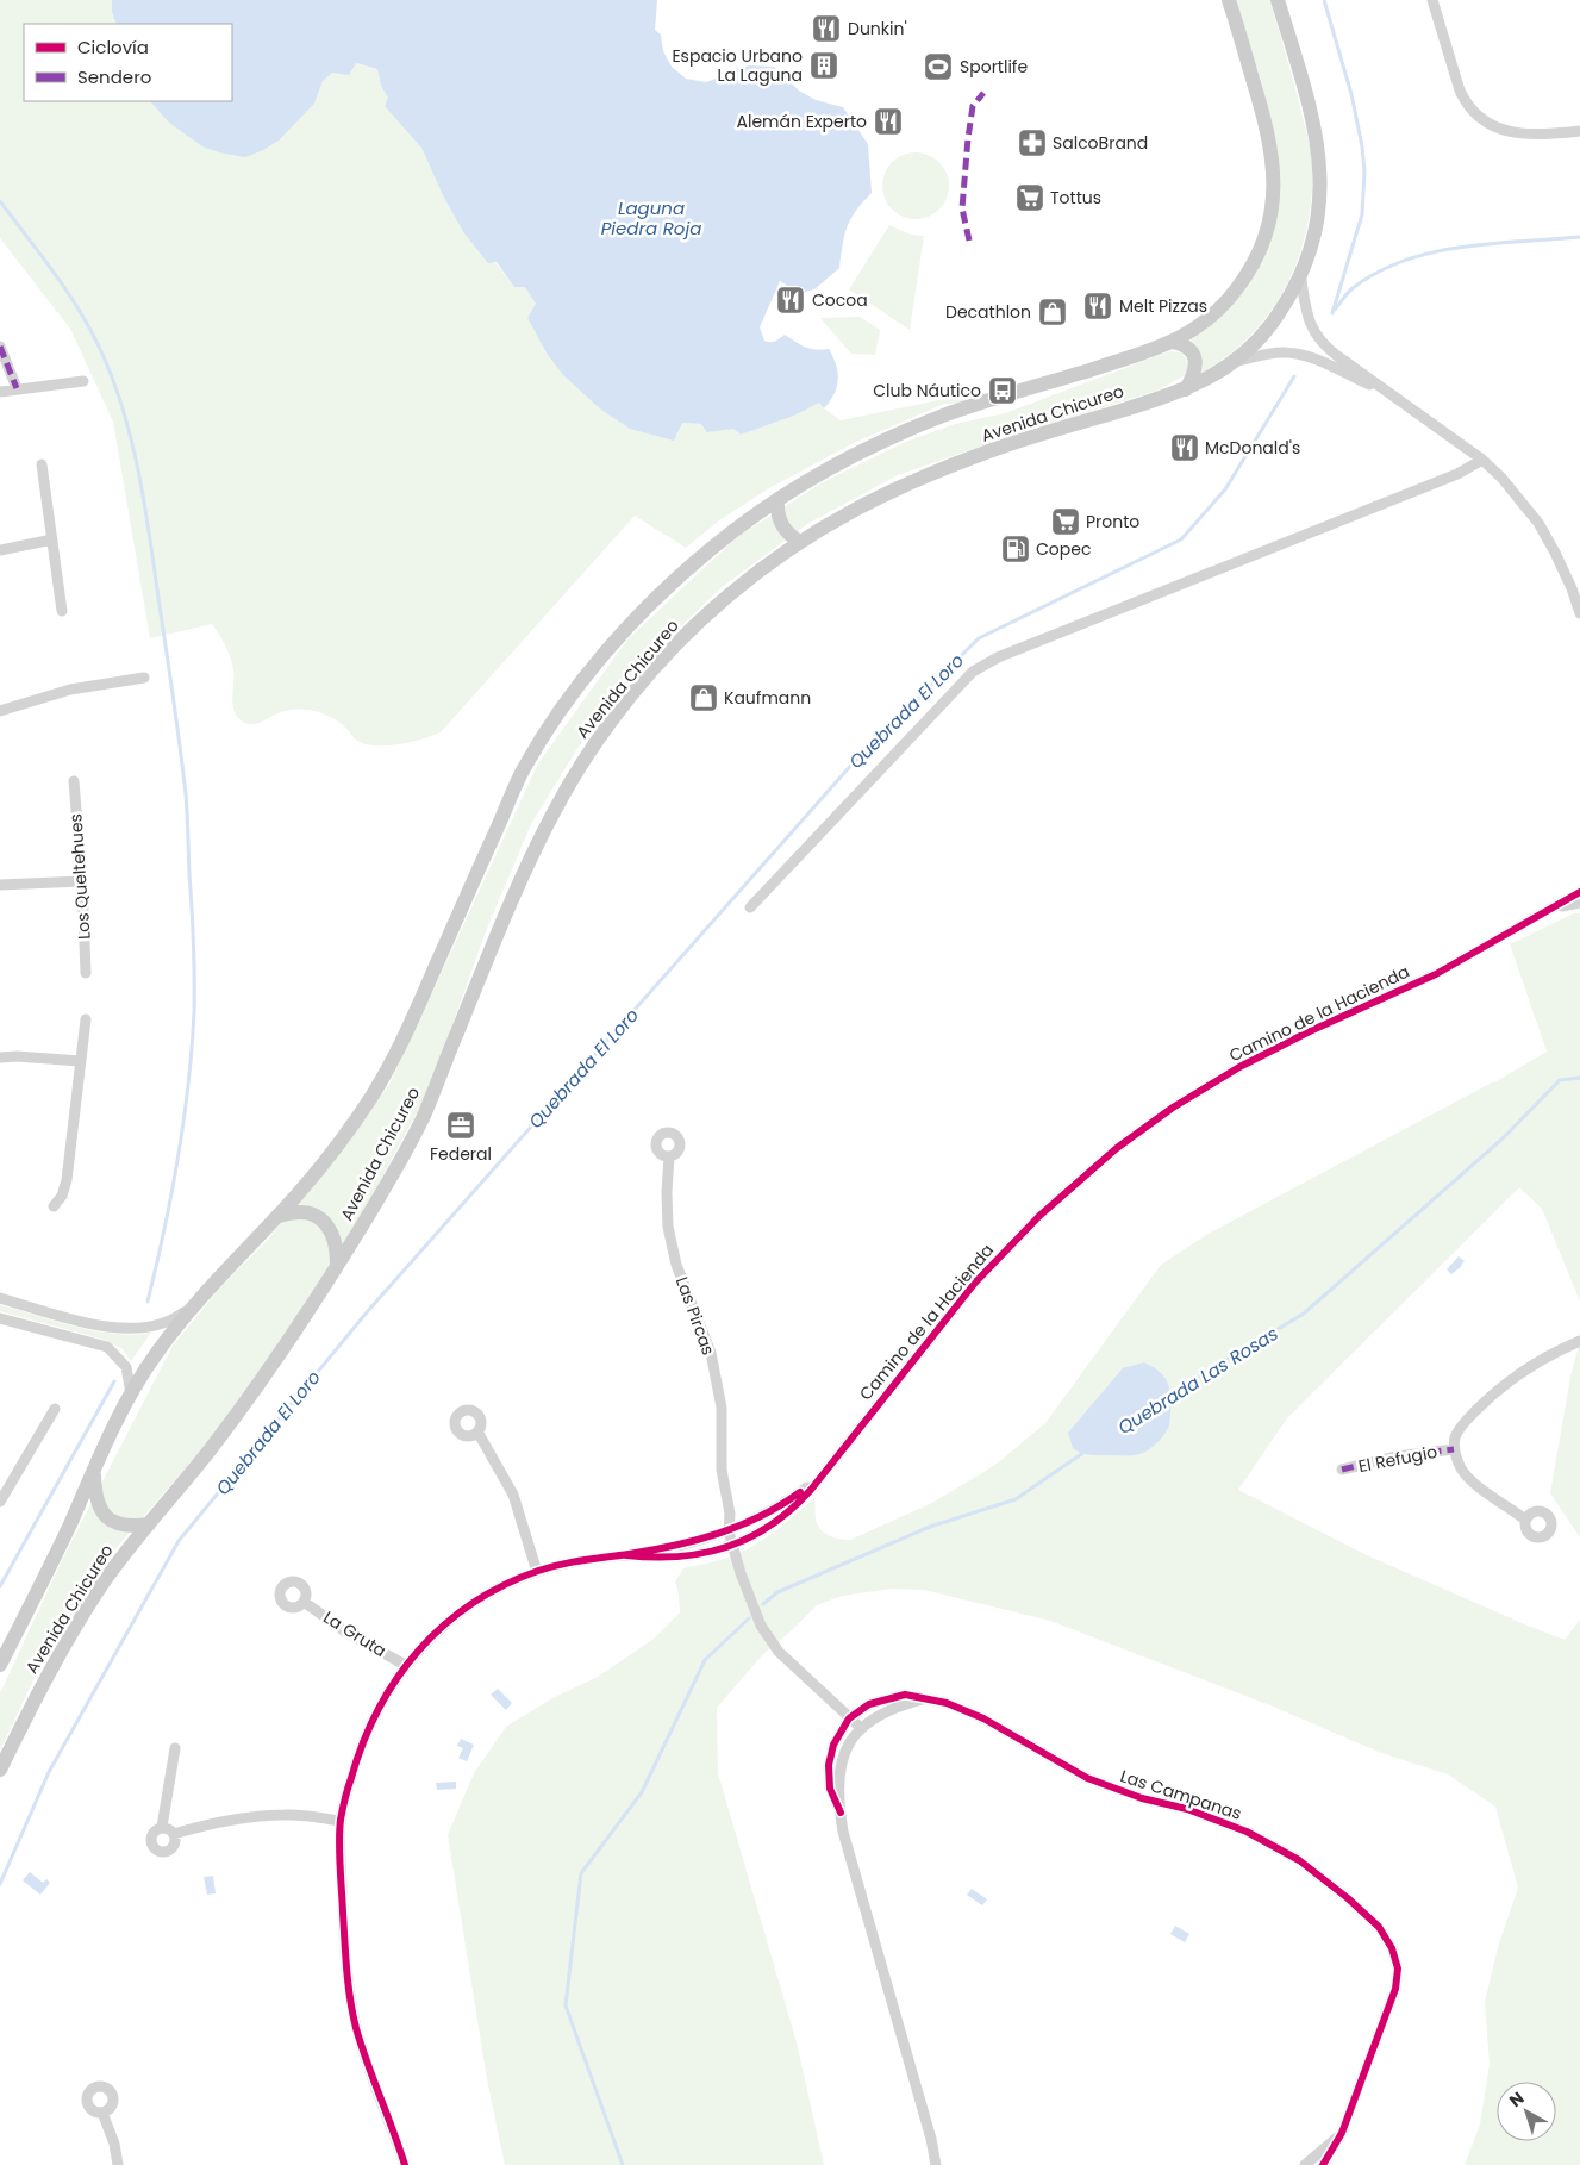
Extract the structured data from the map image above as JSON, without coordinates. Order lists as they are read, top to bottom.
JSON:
{
  "streets": {
    "main road": ["Avenida Chicureo"],
    "street": [
      "Los Queltehues",
      "Camino de la Hacienda",
      "Las Pircas",
      "El Refugio",
      "La Gruta",
      "Las Campanas"
    ]
  },
  "crossings": [
    ["Camino de la Hacienda", "Las Pircas"],
    ["Camino de la Hacienda", "La Gruta"]
  ],
  "water": ["Laguna Piedra Roja", "Quebrada El Loro", "Quebrada Las Rosas"],
  "places": {
    "restaurant": [
      "Dunkin'",
      "Alemán Experto",
      "Cocoa",
      "Melt Pizzas",
      "McDonald's"
    ],
    "building": ["Espacio Urbano La Laguna"],
    "sports": ["Sportlife"],
    "pharmacy": ["SalcoBrand"],
    "supermarket": ["Tottus", "Pronto"],
    "shop": ["Decathlon", "Kaufmann"],
    "bus stop": ["Club Náutico"],
    "fuel station": ["Copec"],
    "office": ["Federal"]
  },
  "legend": ["Ciclovía", "Sendero"],
  "north": "top left"
}
